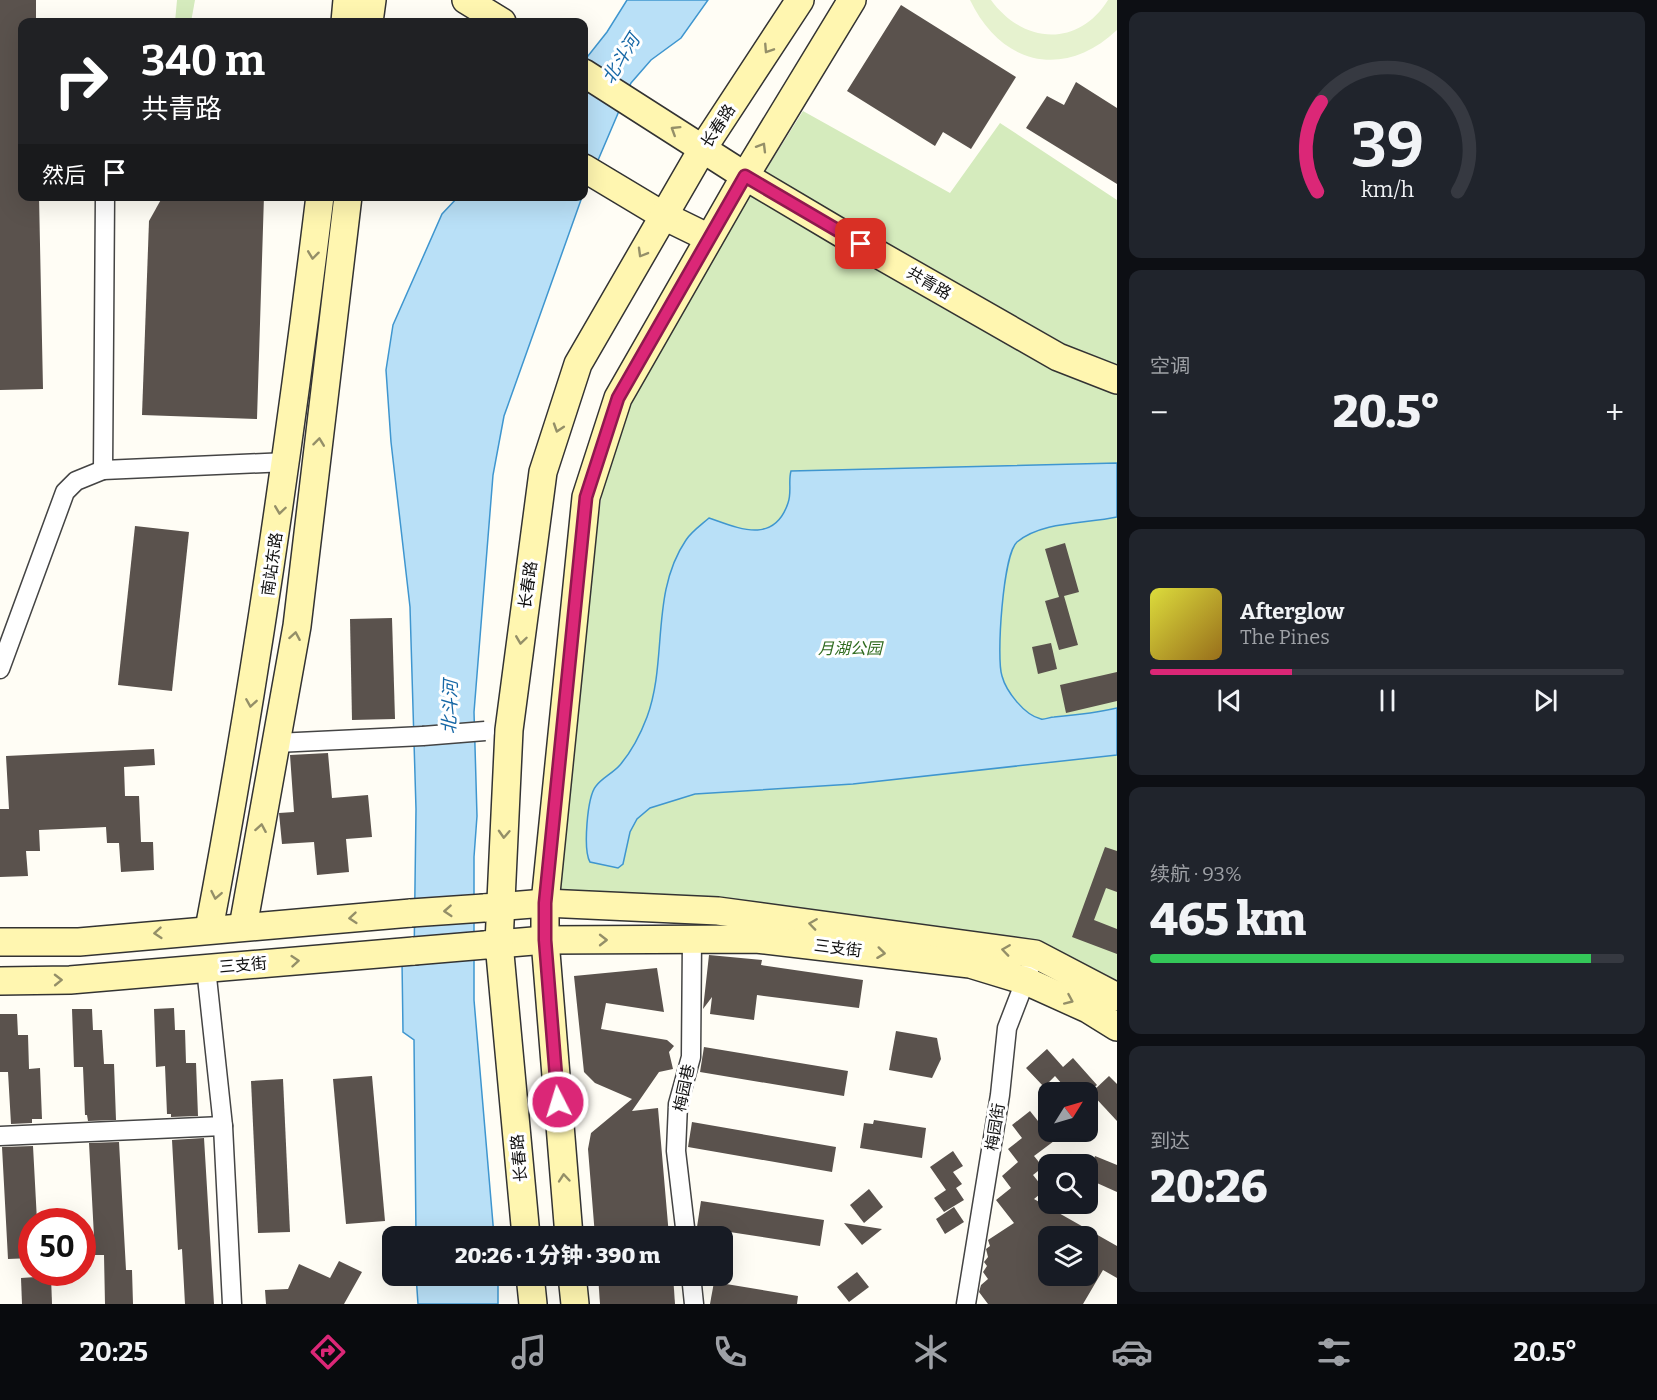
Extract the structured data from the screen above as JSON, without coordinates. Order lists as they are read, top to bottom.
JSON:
{
  "streets": {
    "main road": [
      "长春路",
      "共青路",
      "南站东路",
      "三支街"
    ],
    "street": ["梅园巷", "梅园街"]
  },
  "crossings": [
    ["长春路", "共青路"],
    ["长春路", "三支街"],
    ["三支街", "梅园巷"],
    ["三支街", "梅园街"]
  ],
  "water": ["北斗河"],
  "parks": ["月湖公园"],
  "north": "top right",
  "page": {
    "turn": ["340 m", "共青路"],
    "then": "然后",
    "tile": [
      "空调",
      ["续航 · 93%", "465 km"],
      ["到达", "20:26"]
    ],
    "heat": ["−", "20.5°", "+"],
    "song": ["Afterglow", "The Pines"],
    "limit": "50",
    "trip": "20:26 · 1 分钟 · 390 m",
    "tabs": ["20:25", "20.5°"],
    "gauge": ["39", "km/h"]
  }
}
